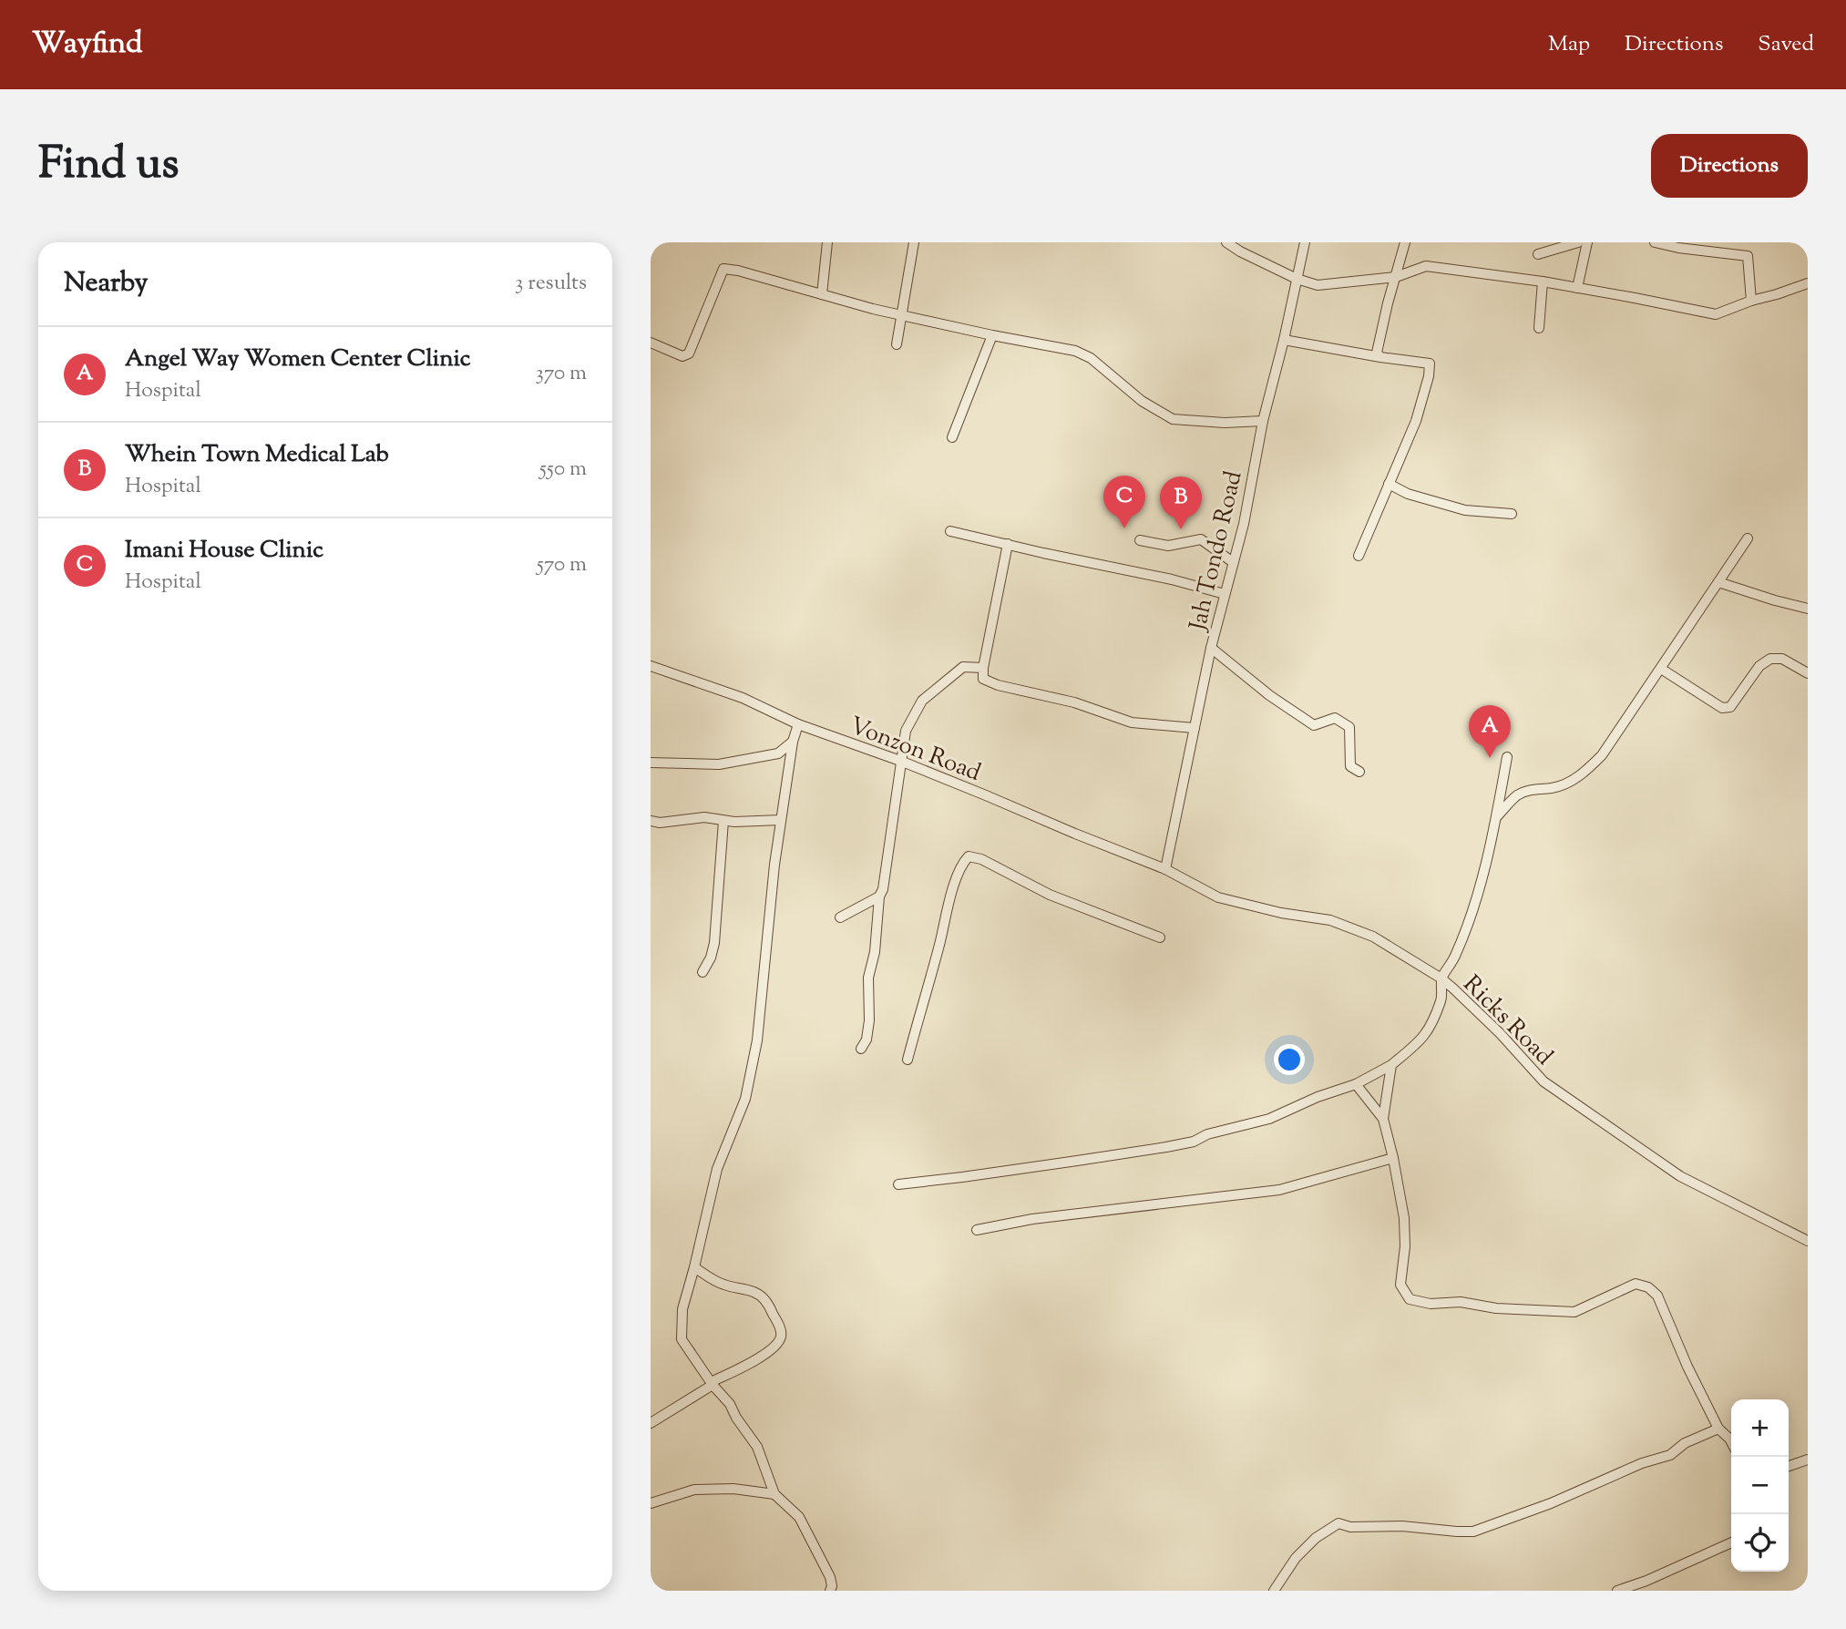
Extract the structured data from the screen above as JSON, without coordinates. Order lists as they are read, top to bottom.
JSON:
{
  "streets": {
    "street": ["Jah Tondo Road", "Vonzon Road", "Ricks Road"]
  },
  "crossings": [
    ["Jah Tondo Road", "Vonzon Road"],
    ["Jah Tondo Road", "Ricks Road"],
    ["Vonzon Road", "Ricks Road"]
  ],
  "page": {
    "header": "Wayfind",
    "nav": ["Map", "Directions", "Saved"],
    "title": "Find us",
    "buttons": "Directions",
    "heading": ["Nearby", "3 results"],
    "list": [
      {
        "mark": "A",
        "name": "Angel Way Women Center Clinic",
        "note": "Hospital",
        "value": "370 m"
      },
      {
        "mark": "B",
        "name": "Whein Town Medical Lab",
        "note": "Hospital",
        "value": "550 m"
      },
      {
        "mark": "C",
        "name": "Imani House Clinic",
        "note": "Hospital",
        "value": "570 m"
      }
    ],
    "pins": ["C", "B", "A"],
    "map_buttons": ["+", "−"]
  }
}
